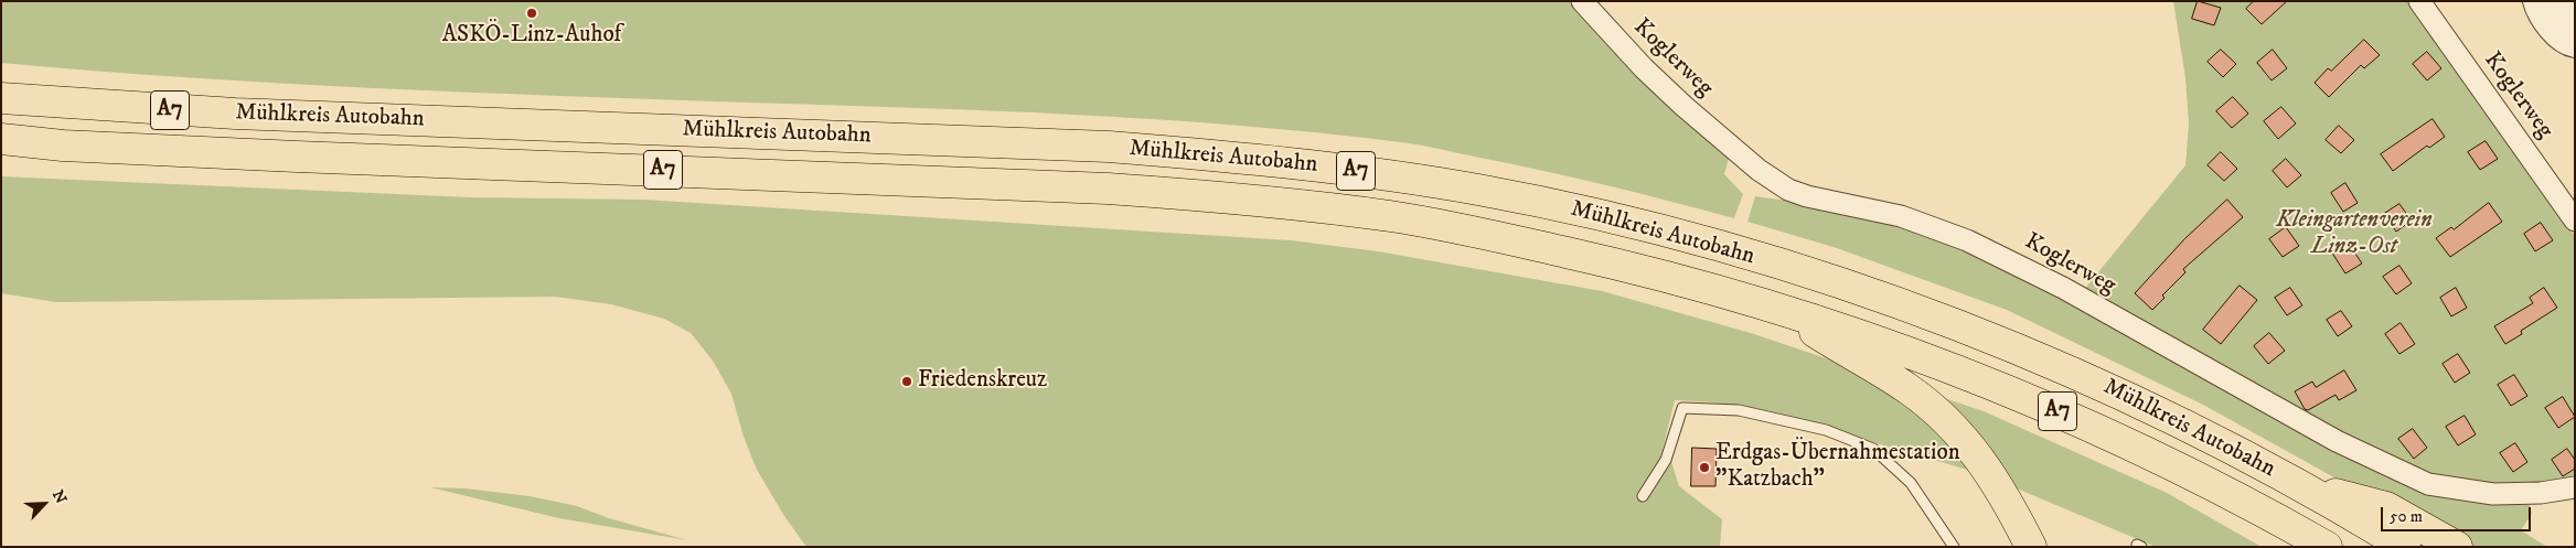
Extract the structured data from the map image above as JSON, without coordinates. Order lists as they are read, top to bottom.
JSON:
{
  "streets": {
    "highway": ["A7", "Mühlkreis Autobahn"],
    "street": ["Koglerweg"]
  },
  "parks": ["Kleingartenverein Linz-Ost"],
  "places": ["ASKÖ-Linz-Auhof", "Friedenskreuz", "Erdgas-Übernahmestation \"Katzbach\""],
  "scale_bar": "50 m",
  "north": "top right"
}
